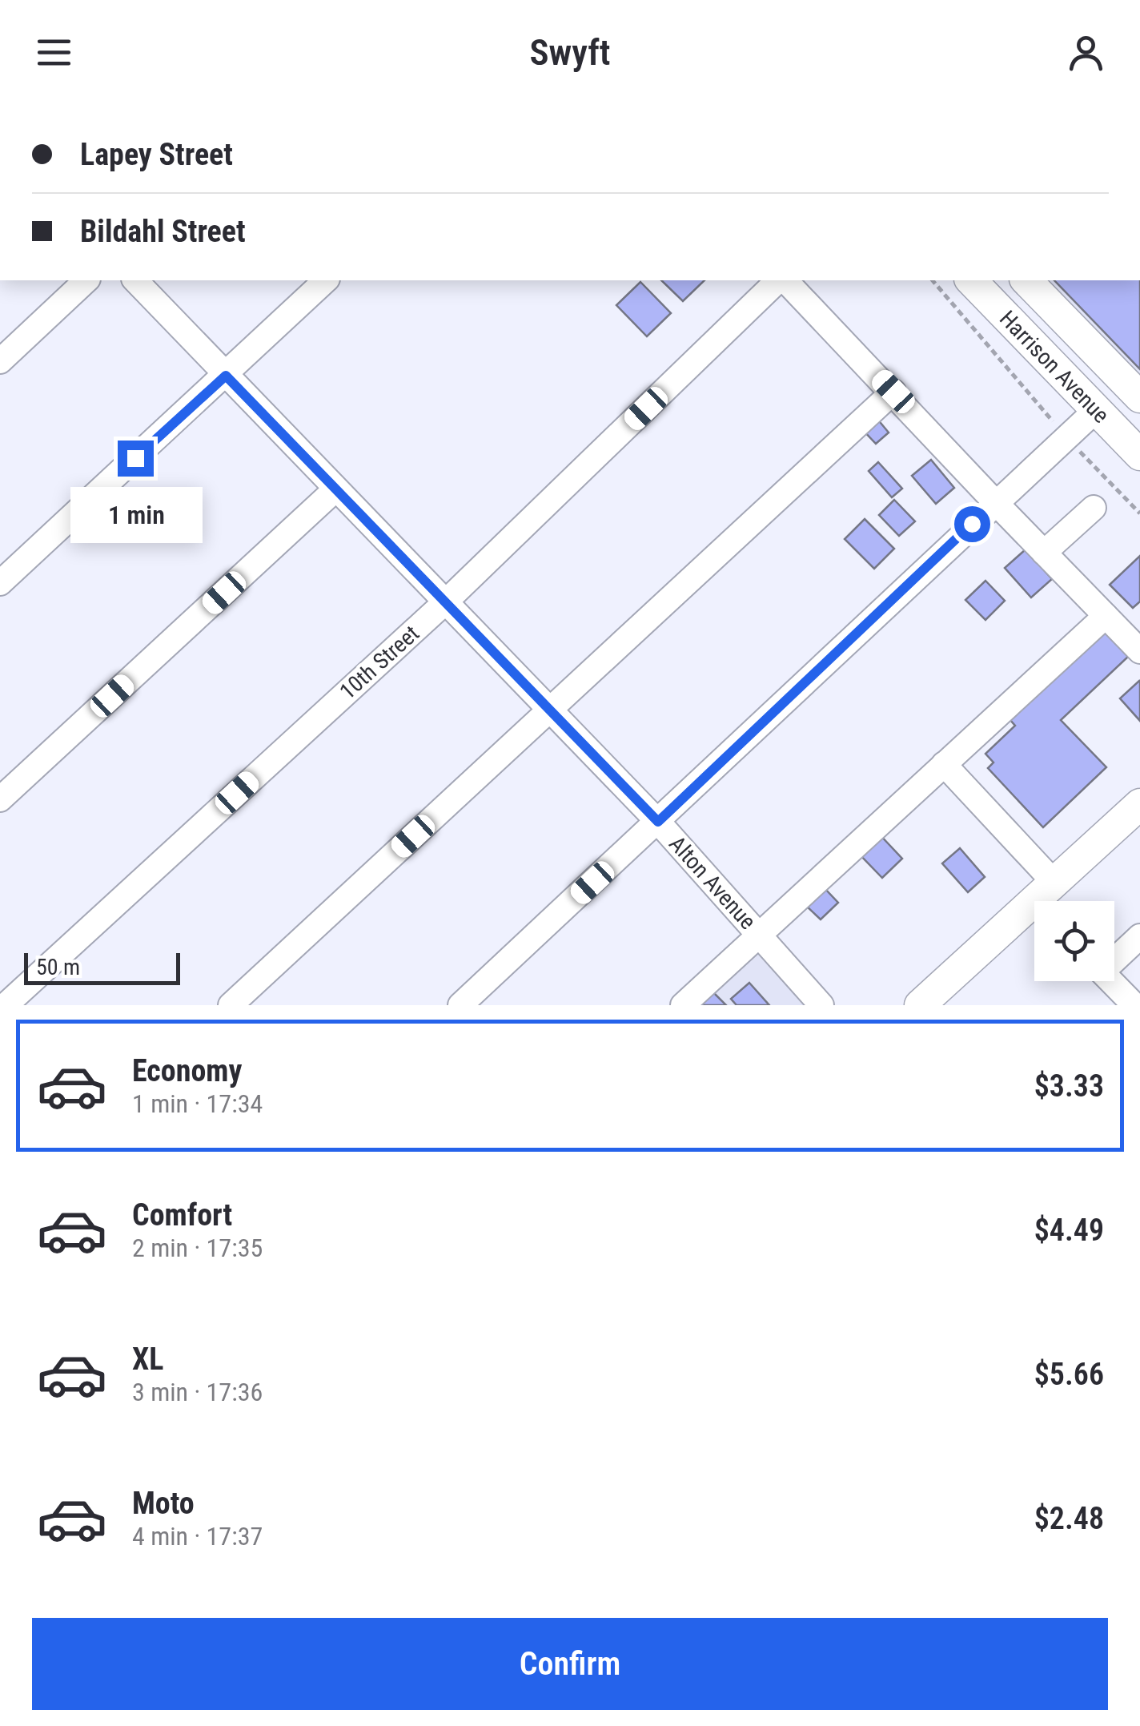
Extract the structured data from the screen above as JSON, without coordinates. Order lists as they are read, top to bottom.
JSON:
{
  "streets": {
    "main road": ["Harrison Avenue"],
    "street": ["10th Street", "Alton Avenue"]
  },
  "crossings": [
    ["10th Street", "Alton Avenue"]
  ],
  "scale_bar": "50 m",
  "page": {
    "header": "Swyft",
    "banner": ["Lapey Street", "Bildahl Street"],
    "bubble": "1 min",
    "scale": "50 m",
    "list": [
      {
        "name": "Economy",
        "note": "1 min · 17:34",
        "value": "$3.33"
      },
      {
        "name": "Comfort",
        "note": "2 min · 17:35",
        "value": "$4.49"
      },
      {
        "name": "XL",
        "note": "3 min · 17:36",
        "value": "$5.66"
      },
      {
        "name": "Moto",
        "note": "4 min · 17:37",
        "value": "$2.48"
      }
    ],
    "buttons": "Confirm"
  }
}
